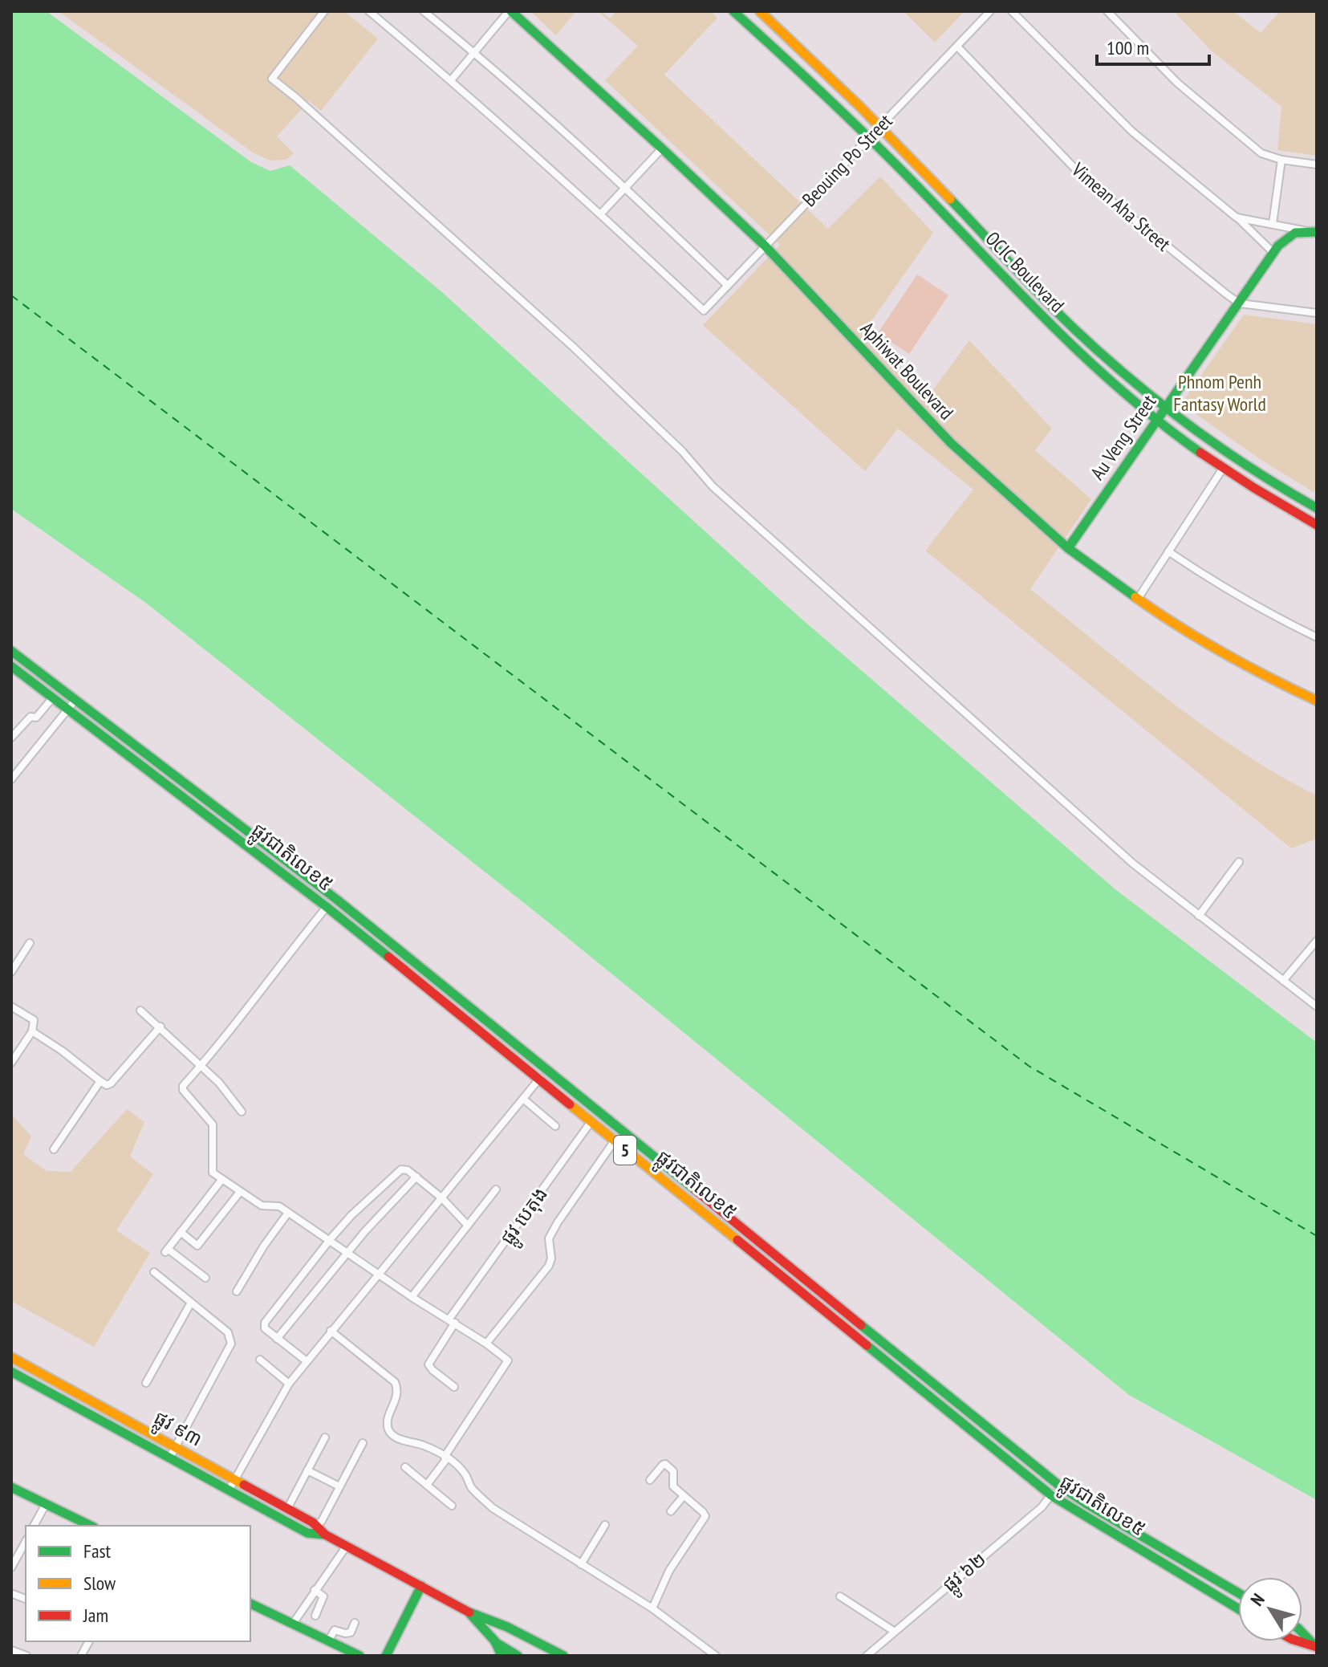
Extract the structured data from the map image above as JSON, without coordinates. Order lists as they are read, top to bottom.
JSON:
{
  "streets": {
    "main road": [
      "OCIC Boulevard",
      "Aphiwat Boulevard",
      "Au Veng Street",
      "ផ្លូវជាតិលេខ៥",
      "5",
      "ផ្លូវ ៩៣"
    ],
    "street": [
      "Beouing Po Street",
      "Vimean Aha Street",
      "ផ្លូវ បេតុង",
      "ផ្លូវ ៦២"
    ]
  },
  "crossings": [
    ["Beouing Po Street", "Vimean Aha Street"],
    ["Beouing Po Street", "OCIC Boulevard"],
    ["Beouing Po Street", "Aphiwat Boulevard"],
    ["Vimean Aha Street", "Au Veng Street"],
    ["OCIC Boulevard", "Au Veng Street"],
    ["Aphiwat Boulevard", "Au Veng Street"],
    ["ផ្លូវជាតិលេខ៥", "ផ្លូវ បេតុង"],
    ["ផ្លូវជាតិលេខ៥", "ផ្លូវ ៦២"]
  ],
  "parks": ["Phnom Penh Fantasy World"],
  "legend": ["Fast", "Slow", "Jam"],
  "scale_bar": "100 m",
  "north": "top left"
}
